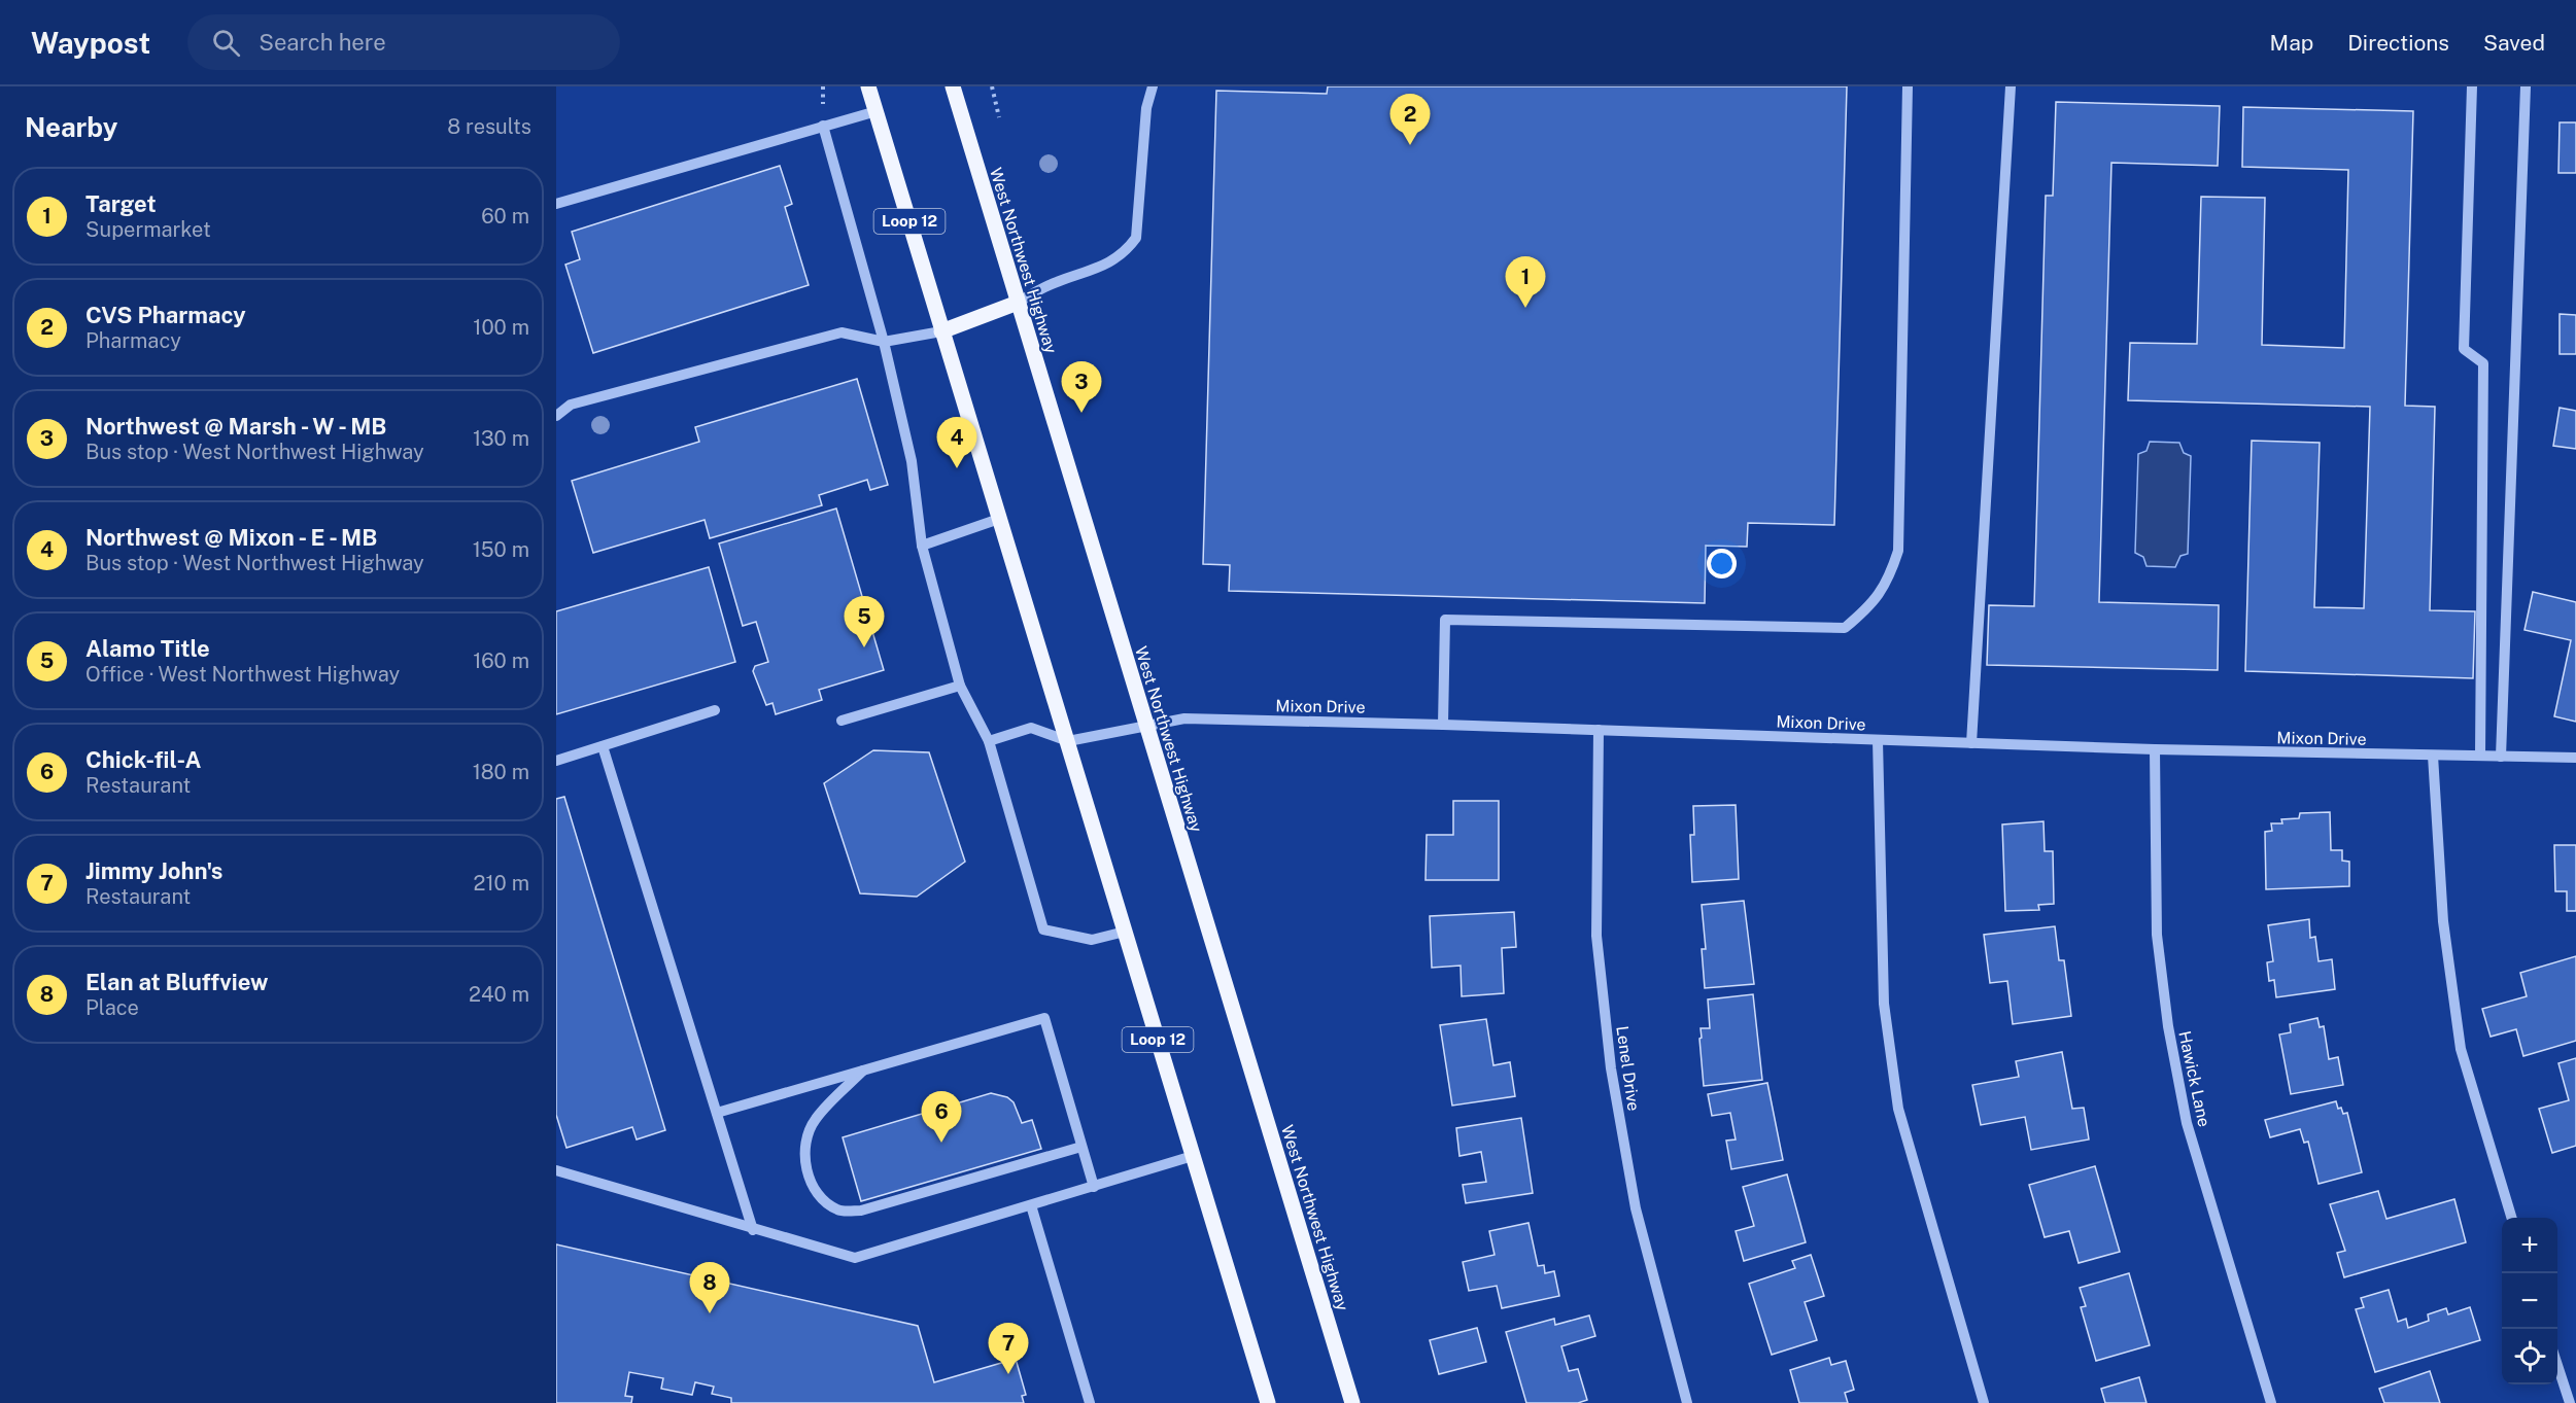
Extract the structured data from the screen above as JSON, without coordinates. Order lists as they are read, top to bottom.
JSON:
{
  "streets": {
    "main road": ["Loop 12", "West Northwest Highway"],
    "street": ["Mixon Drive", "Lenel Drive", "Hawick Lane"]
  },
  "crossings": [
    ["Loop 12", "Mixon Drive"],
    ["West Northwest Highway", "Mixon Drive"],
    ["Mixon Drive", "Lenel Drive"],
    ["Mixon Drive", "Hawick Lane"]
  ],
  "page": {
    "header": "Waypost",
    "search": "Search here",
    "nav": ["Map", "Directions", "Saved"],
    "heading": ["Nearby", "8 results"],
    "pins": [
      "2",
      "1",
      "3",
      "4",
      "5",
      "6",
      "8",
      "7"
    ],
    "list": [
      {
        "mark": "1",
        "name": "Target",
        "note": "Supermarket",
        "value": "60 m"
      },
      {
        "mark": "2",
        "name": "CVS Pharmacy",
        "note": "Pharmacy",
        "value": "100 m"
      },
      {
        "mark": "3",
        "name": "Northwest @ Marsh - W - MB",
        "note": "Bus stop · West Northwest Highway",
        "value": "130 m"
      },
      {
        "mark": "4",
        "name": "Northwest @ Mixon - E - MB",
        "note": "Bus stop · West Northwest Highway",
        "value": "150 m"
      },
      {
        "mark": "5",
        "name": "Alamo Title",
        "note": "Office · West Northwest Highway",
        "value": "160 m"
      },
      {
        "mark": "6",
        "name": "Chick-fil-A",
        "note": "Restaurant",
        "value": "180 m"
      },
      {
        "mark": "7",
        "name": "Jimmy John's",
        "note": "Restaurant",
        "value": "210 m"
      },
      {
        "mark": "8",
        "name": "Elan at Bluffview",
        "note": "Place",
        "value": "240 m"
      }
    ],
    "map_buttons": ["+", "−"]
  }
}
